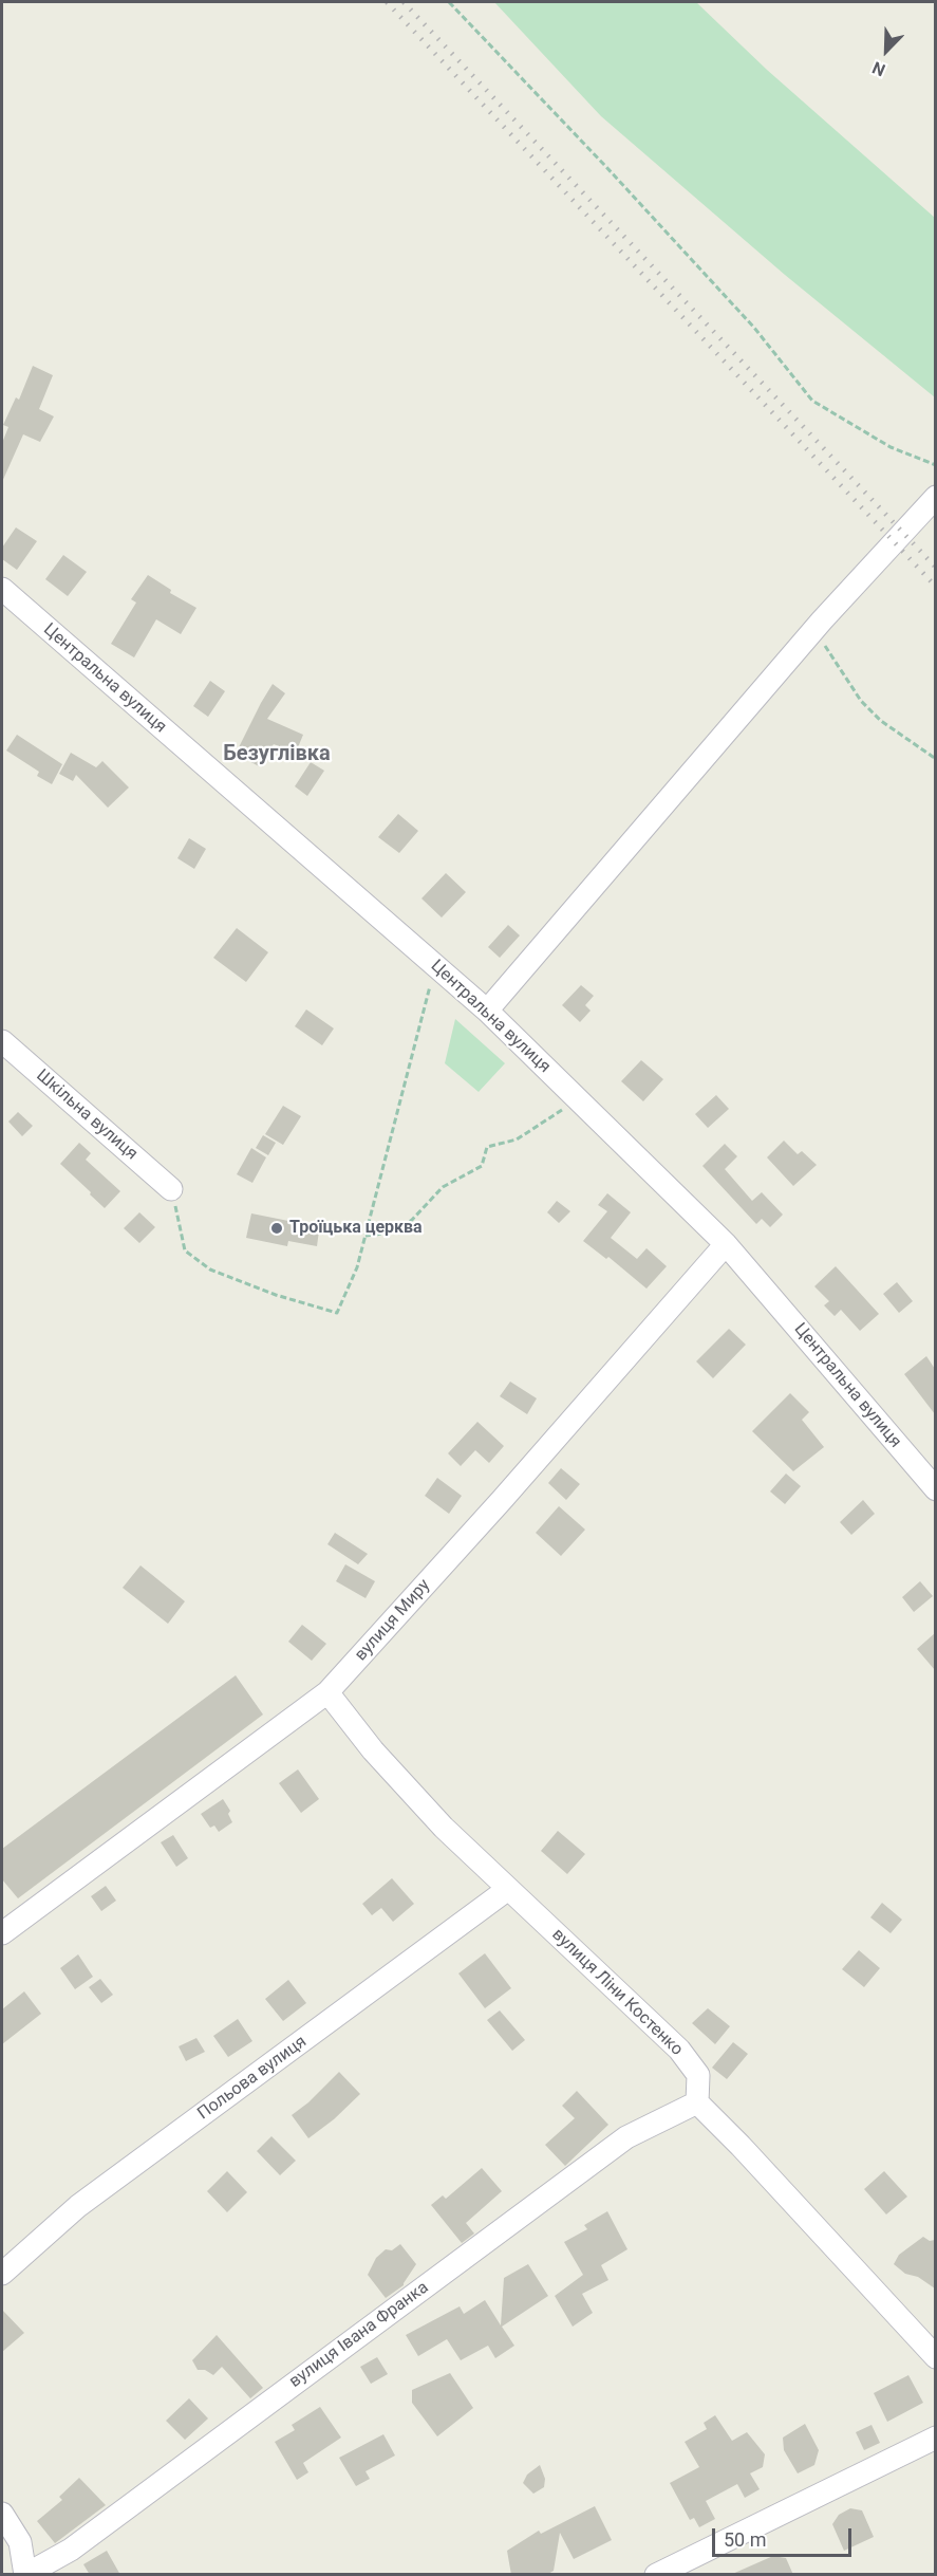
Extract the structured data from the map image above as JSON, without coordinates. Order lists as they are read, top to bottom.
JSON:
{
  "streets": {
    "street": [
      "Центральна вулиця",
      "Шкільна вулиця",
      "вулиця Миру",
      "вулиця Ліни Костенко",
      "Польова вулиця",
      "вулиця Івана Франка"
    ]
  },
  "crossings": [
    ["Центральна вулиця", "вулиця Миру"],
    ["вулиця Миру", "вулиця Ліни Костенко"],
    ["вулиця Ліни Костенко", "Польова вулиця"],
    ["вулиця Ліни Костенко", "вулиця Івана Франка"]
  ],
  "districts": ["Безуглівка"],
  "places": ["Троїцька церква"],
  "scale_bar": "50 m",
  "north": "bottom left"
}
